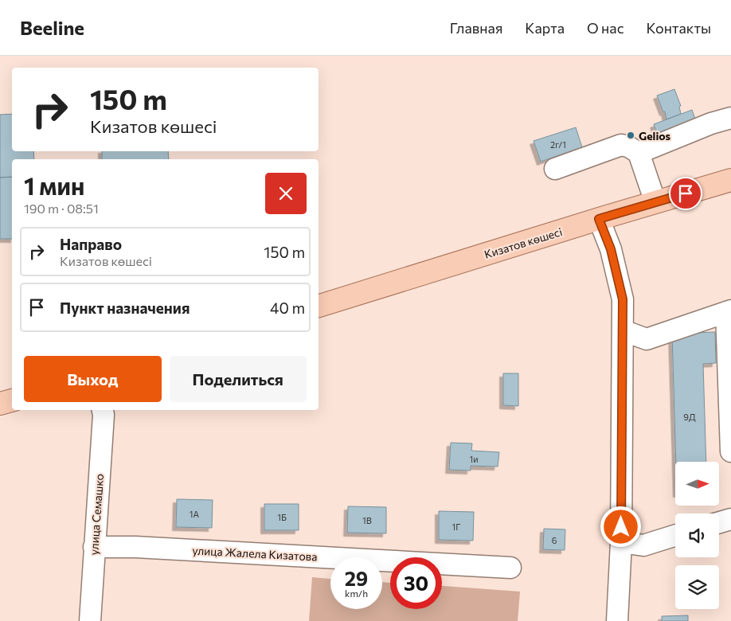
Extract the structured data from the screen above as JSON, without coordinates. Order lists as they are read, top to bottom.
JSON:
{
  "streets": {
    "main road": ["Кизатов көшесі"],
    "street": ["улица Семашко", "улица Жалела Кизатова"]
  },
  "crossings": [
    ["улица Семашко", "улица Жалела Кизатова"]
  ],
  "places": ["Gelios"],
  "house_numbers": [
    "2г/1",
    "9Д",
    "1и",
    "1А",
    "1Б",
    "1В",
    "1Г",
    "6"
  ],
  "north": "right",
  "page": {
    "header": "Beeline",
    "nav": [
      "Главная",
      "Карта",
      "О нас",
      "Контакты"
    ],
    "turn": ["150 m", "Кизатов көшесі"],
    "heading": ["1 мин", "190 m · 08:51"],
    "list": [
      {
        "name": "Направо",
        "note": "Кизатов көшесі",
        "value": "150 m"
      },
      {
        "name": "Пункт назначения",
        "value": "40 m"
      }
    ],
    "buttons": ["Выход", "Поделиться"],
    "speed": "29 km/h",
    "limit": "30"
  }
}
